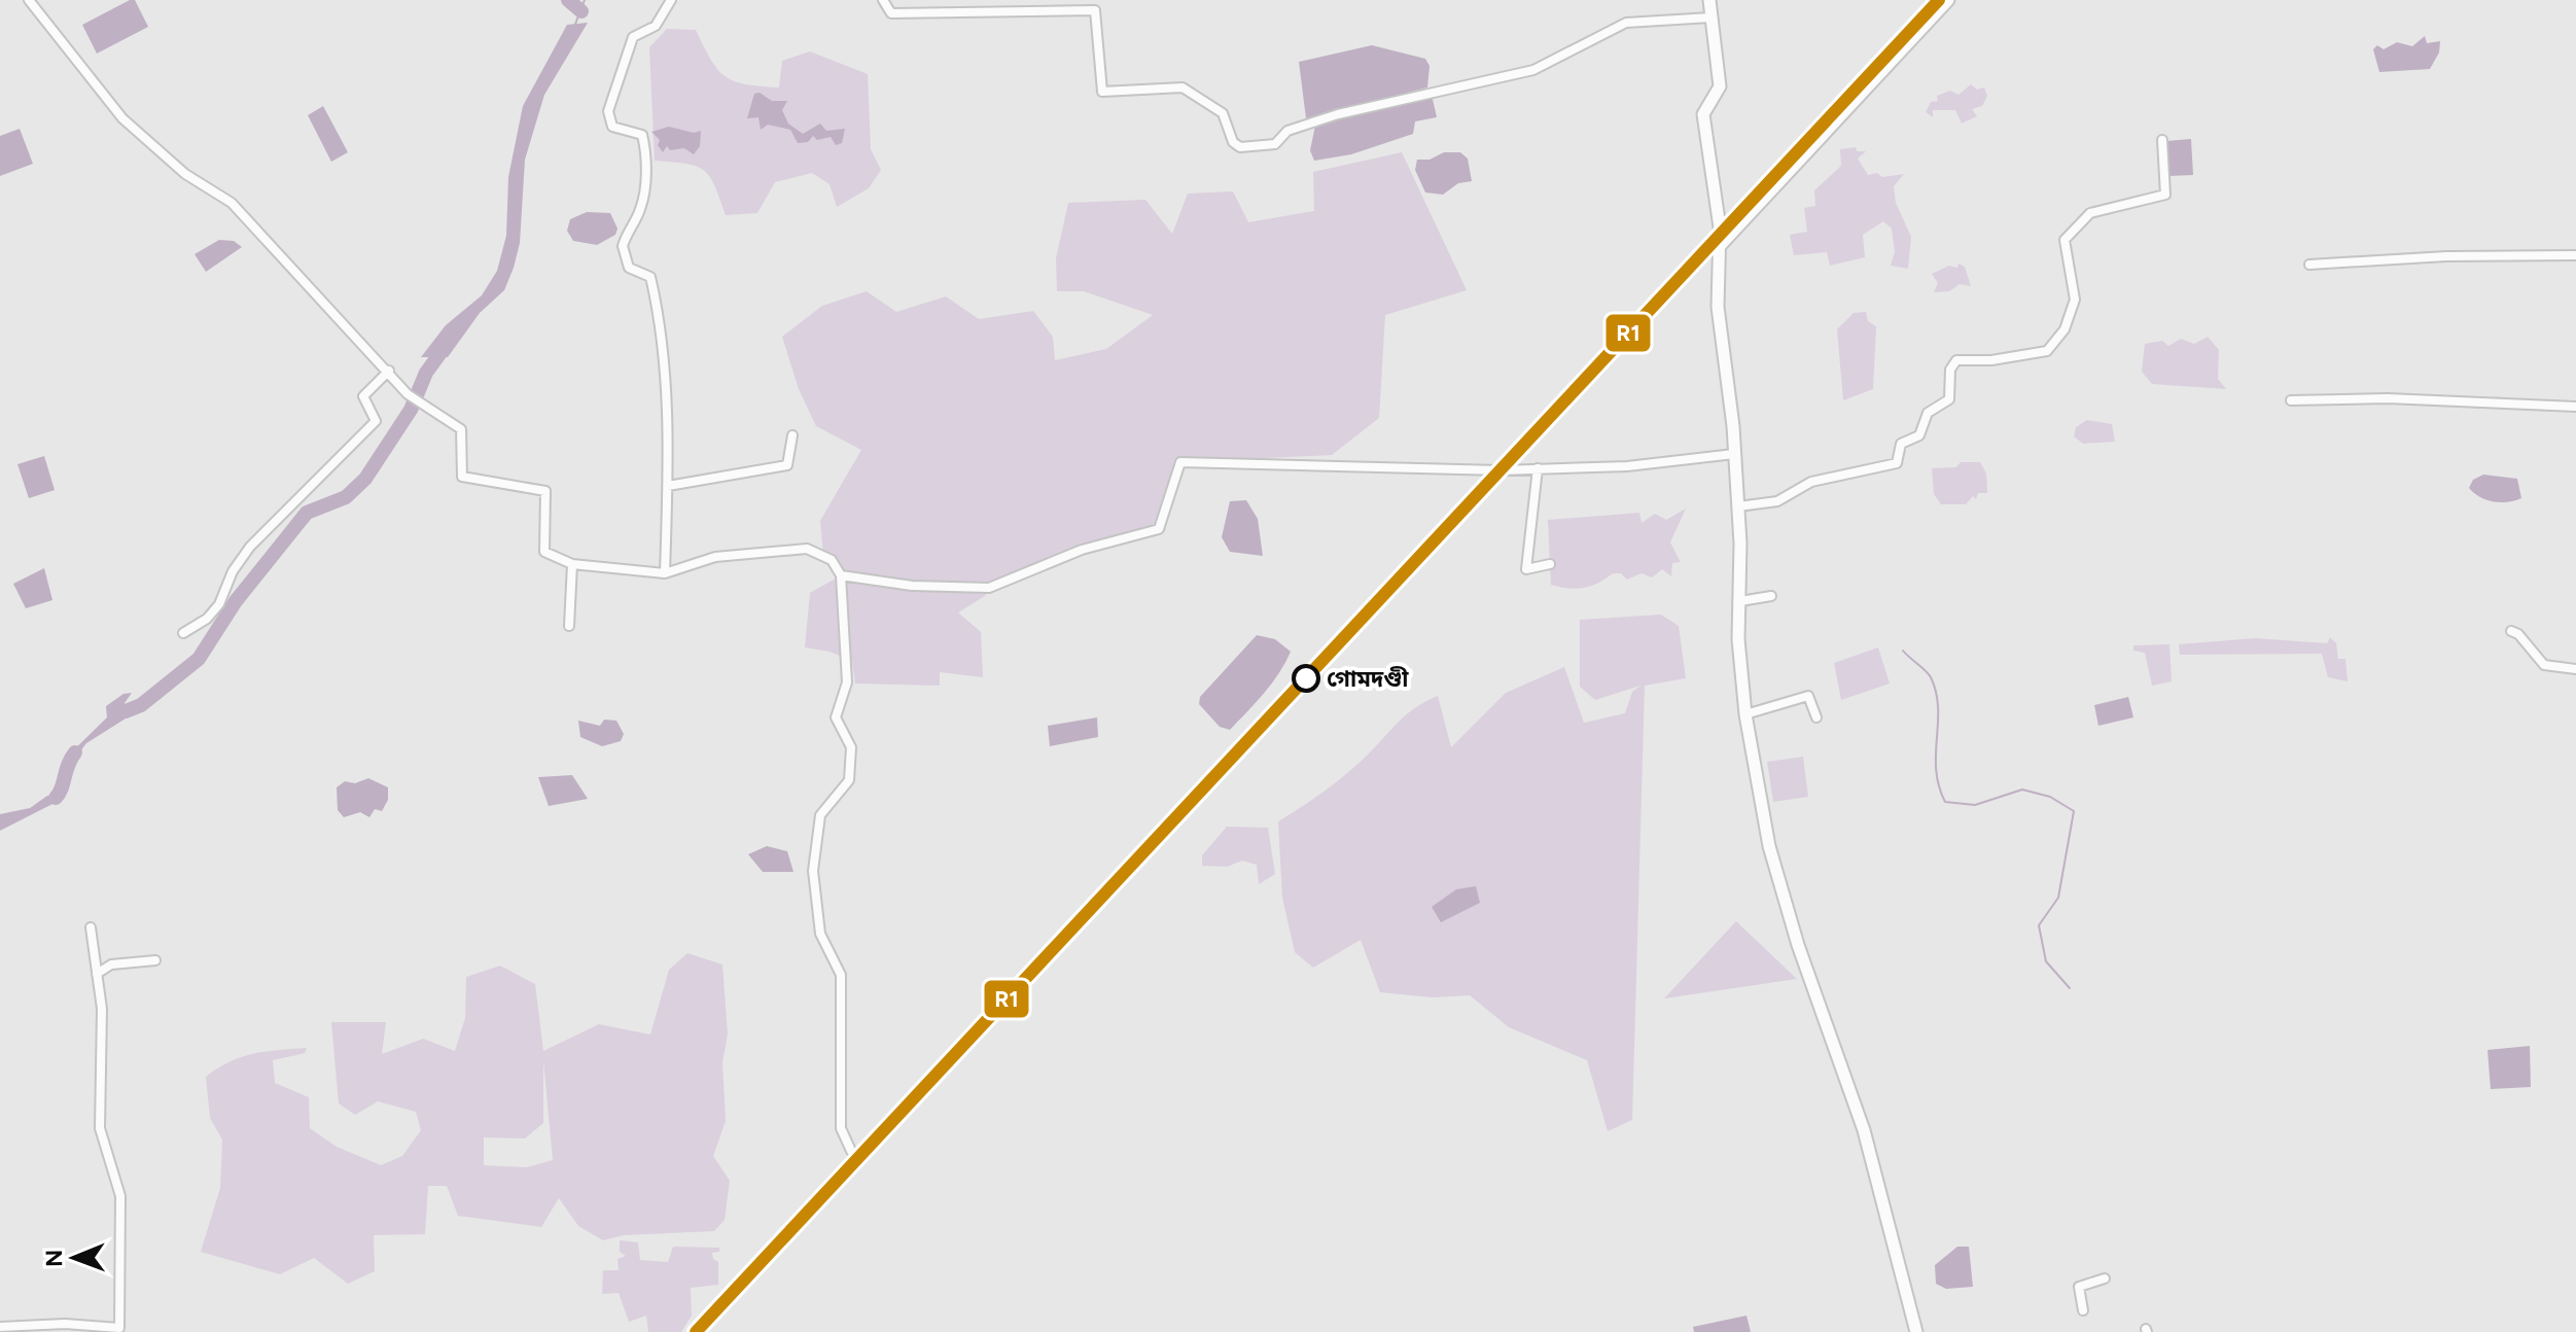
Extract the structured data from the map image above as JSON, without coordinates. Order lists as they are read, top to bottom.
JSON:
{
  "places": ["গোমদণ্ডী"],
  "lines": ["transit line R1"],
  "north": "left"
}
